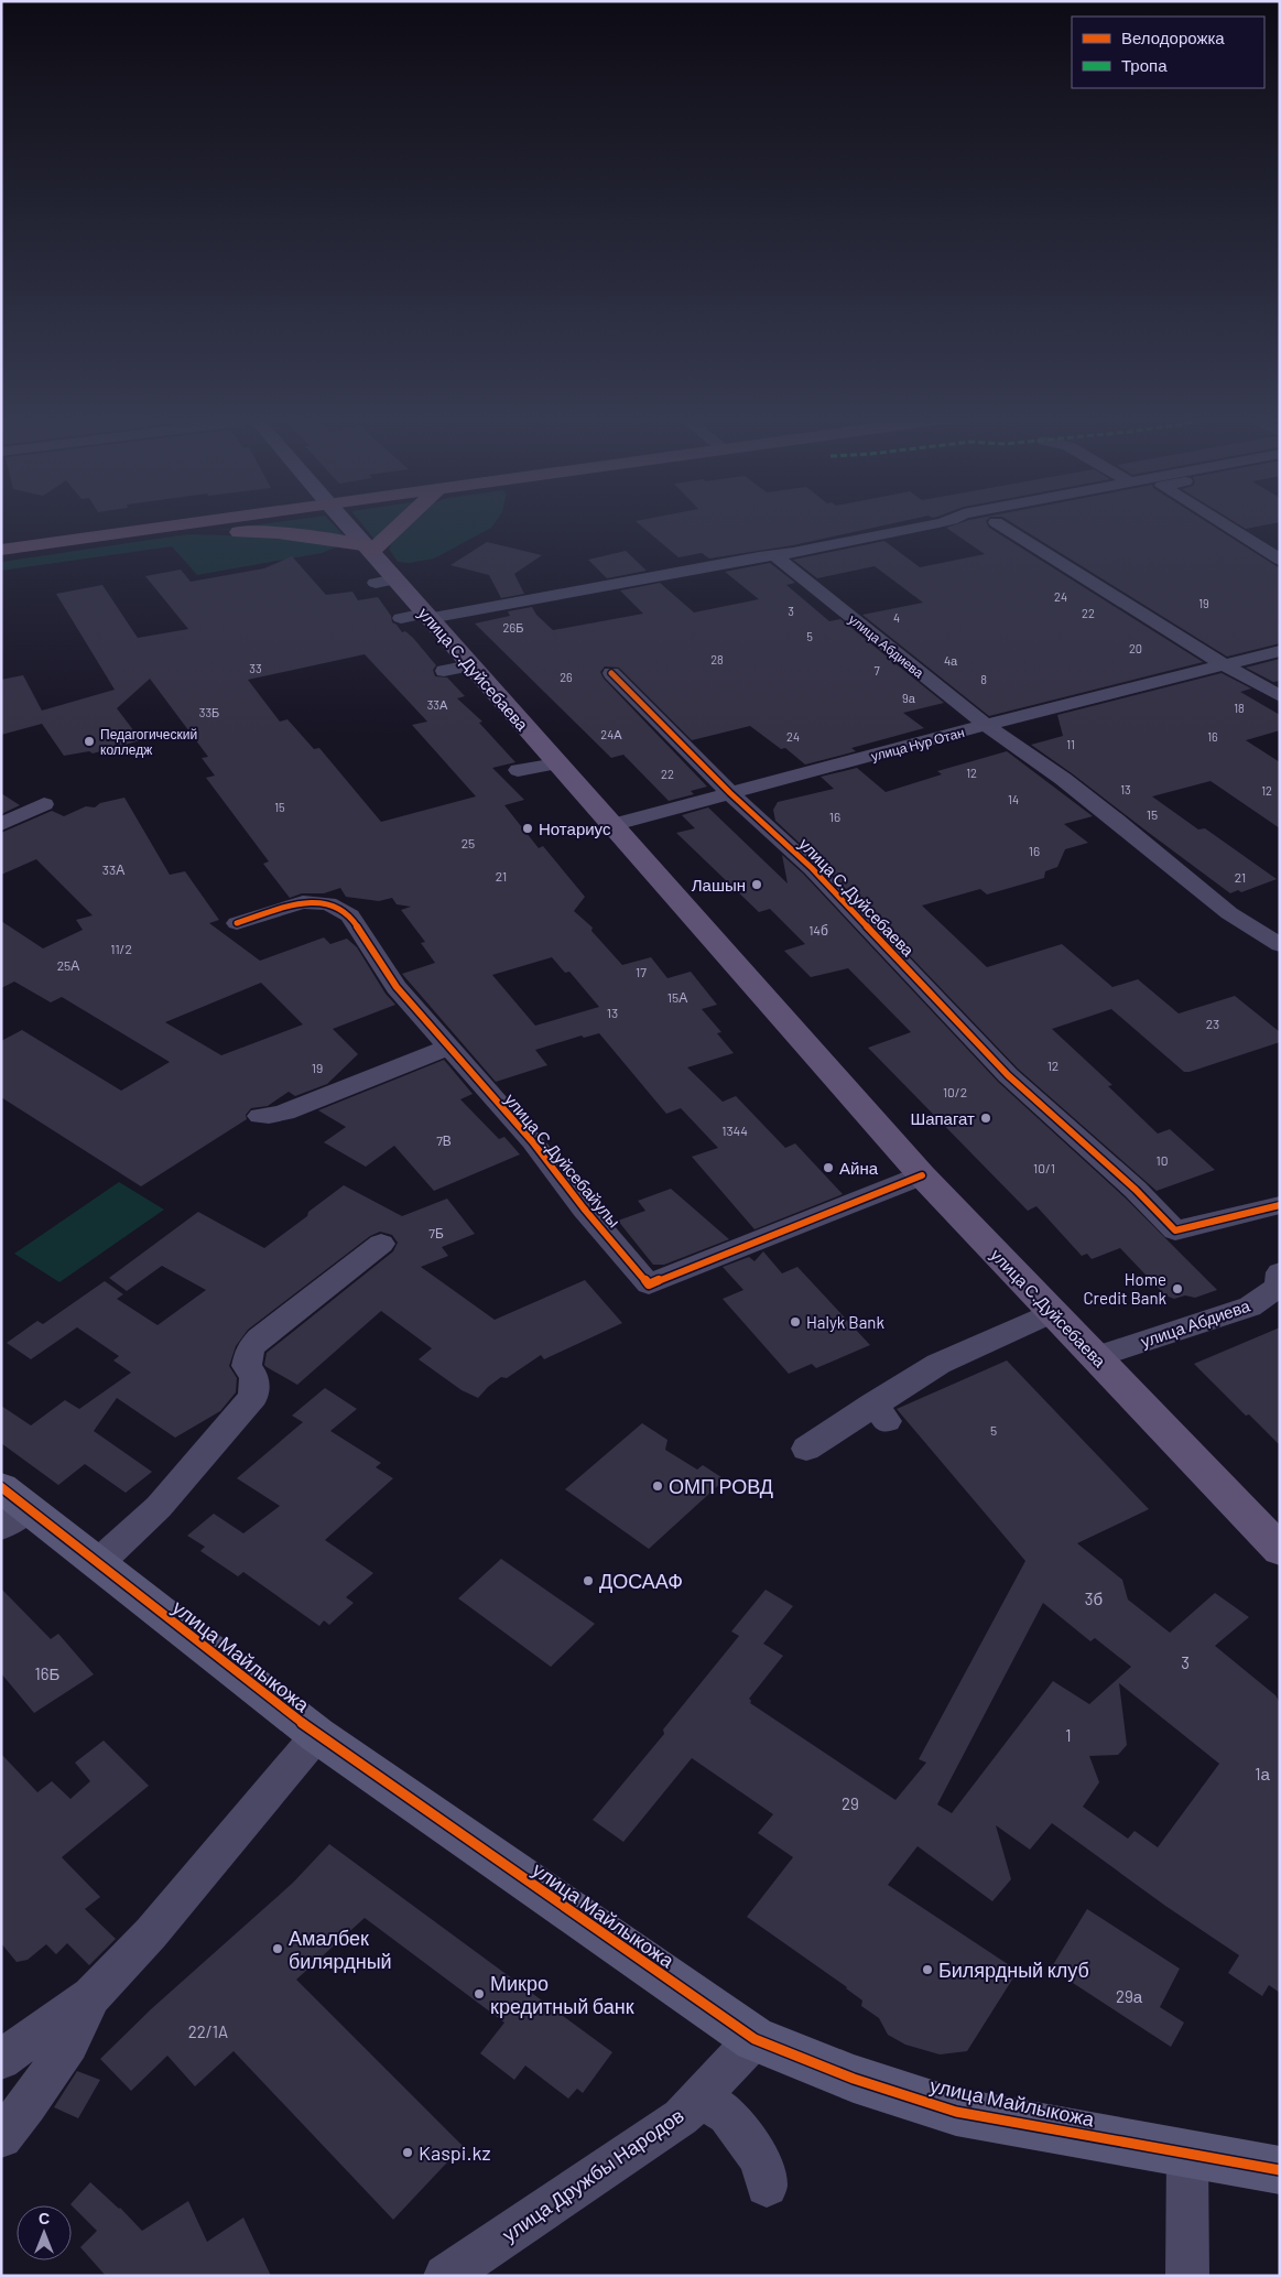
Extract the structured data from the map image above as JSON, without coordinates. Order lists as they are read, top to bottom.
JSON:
{
  "streets": {
    "main road": ["улица С.Дуйсебаева"],
    "street": [
      "улица Абдиева",
      "улица Нур Отан",
      "улица С.Дуйсебайулы",
      "улица Майлыкожа",
      "улица Дружбы Народов"
    ]
  },
  "crossings": [
    ["улица Абдиева", "улица С.Дуйсебаева"],
    ["улица Абдиева", "улица Нур Отан"],
    ["улица С.Дуйсебаева", "улица Нур Отан"],
    ["улица С.Дуйсебаева", "улица С.Дуйсебайулы"],
    ["улица Майлыкожа", "улица Дружбы Народов"]
  ],
  "places": [
    "Педагогический колледж",
    "Нотариус",
    "Лашын",
    "Шапагат",
    "Айна",
    "Home Credit Bank",
    "Halyk Bank",
    "ОМП РОВД",
    "ДОСААФ",
    "Амалбек билярдный",
    "Билярдный клуб",
    "Микро кредитный банк",
    "Kaspi.kz"
  ],
  "house_numbers": [
    "24",
    "19",
    "3",
    "22",
    "4",
    "26Б",
    "5",
    "20",
    "28",
    "4а",
    "33",
    "7",
    "26",
    "8",
    "9а",
    "33А",
    "18",
    "33Б",
    "24А",
    "24",
    "16",
    "11",
    "12",
    "22",
    "13",
    "12",
    "14",
    "15",
    "15",
    "16",
    "25",
    "16",
    "33А",
    "21",
    "21",
    "14б",
    "11/2",
    "25А",
    "17",
    "15А",
    "13",
    "23",
    "12",
    "19",
    "10/2",
    "1344",
    "7В",
    "10",
    "10/1",
    "7Б",
    "5",
    "3б",
    "3",
    "16Б",
    "1",
    "1а",
    "29",
    "29а",
    "22/1A"
  ],
  "legend": ["Велодорожка", "Тропа"],
  "north": "top"
}
